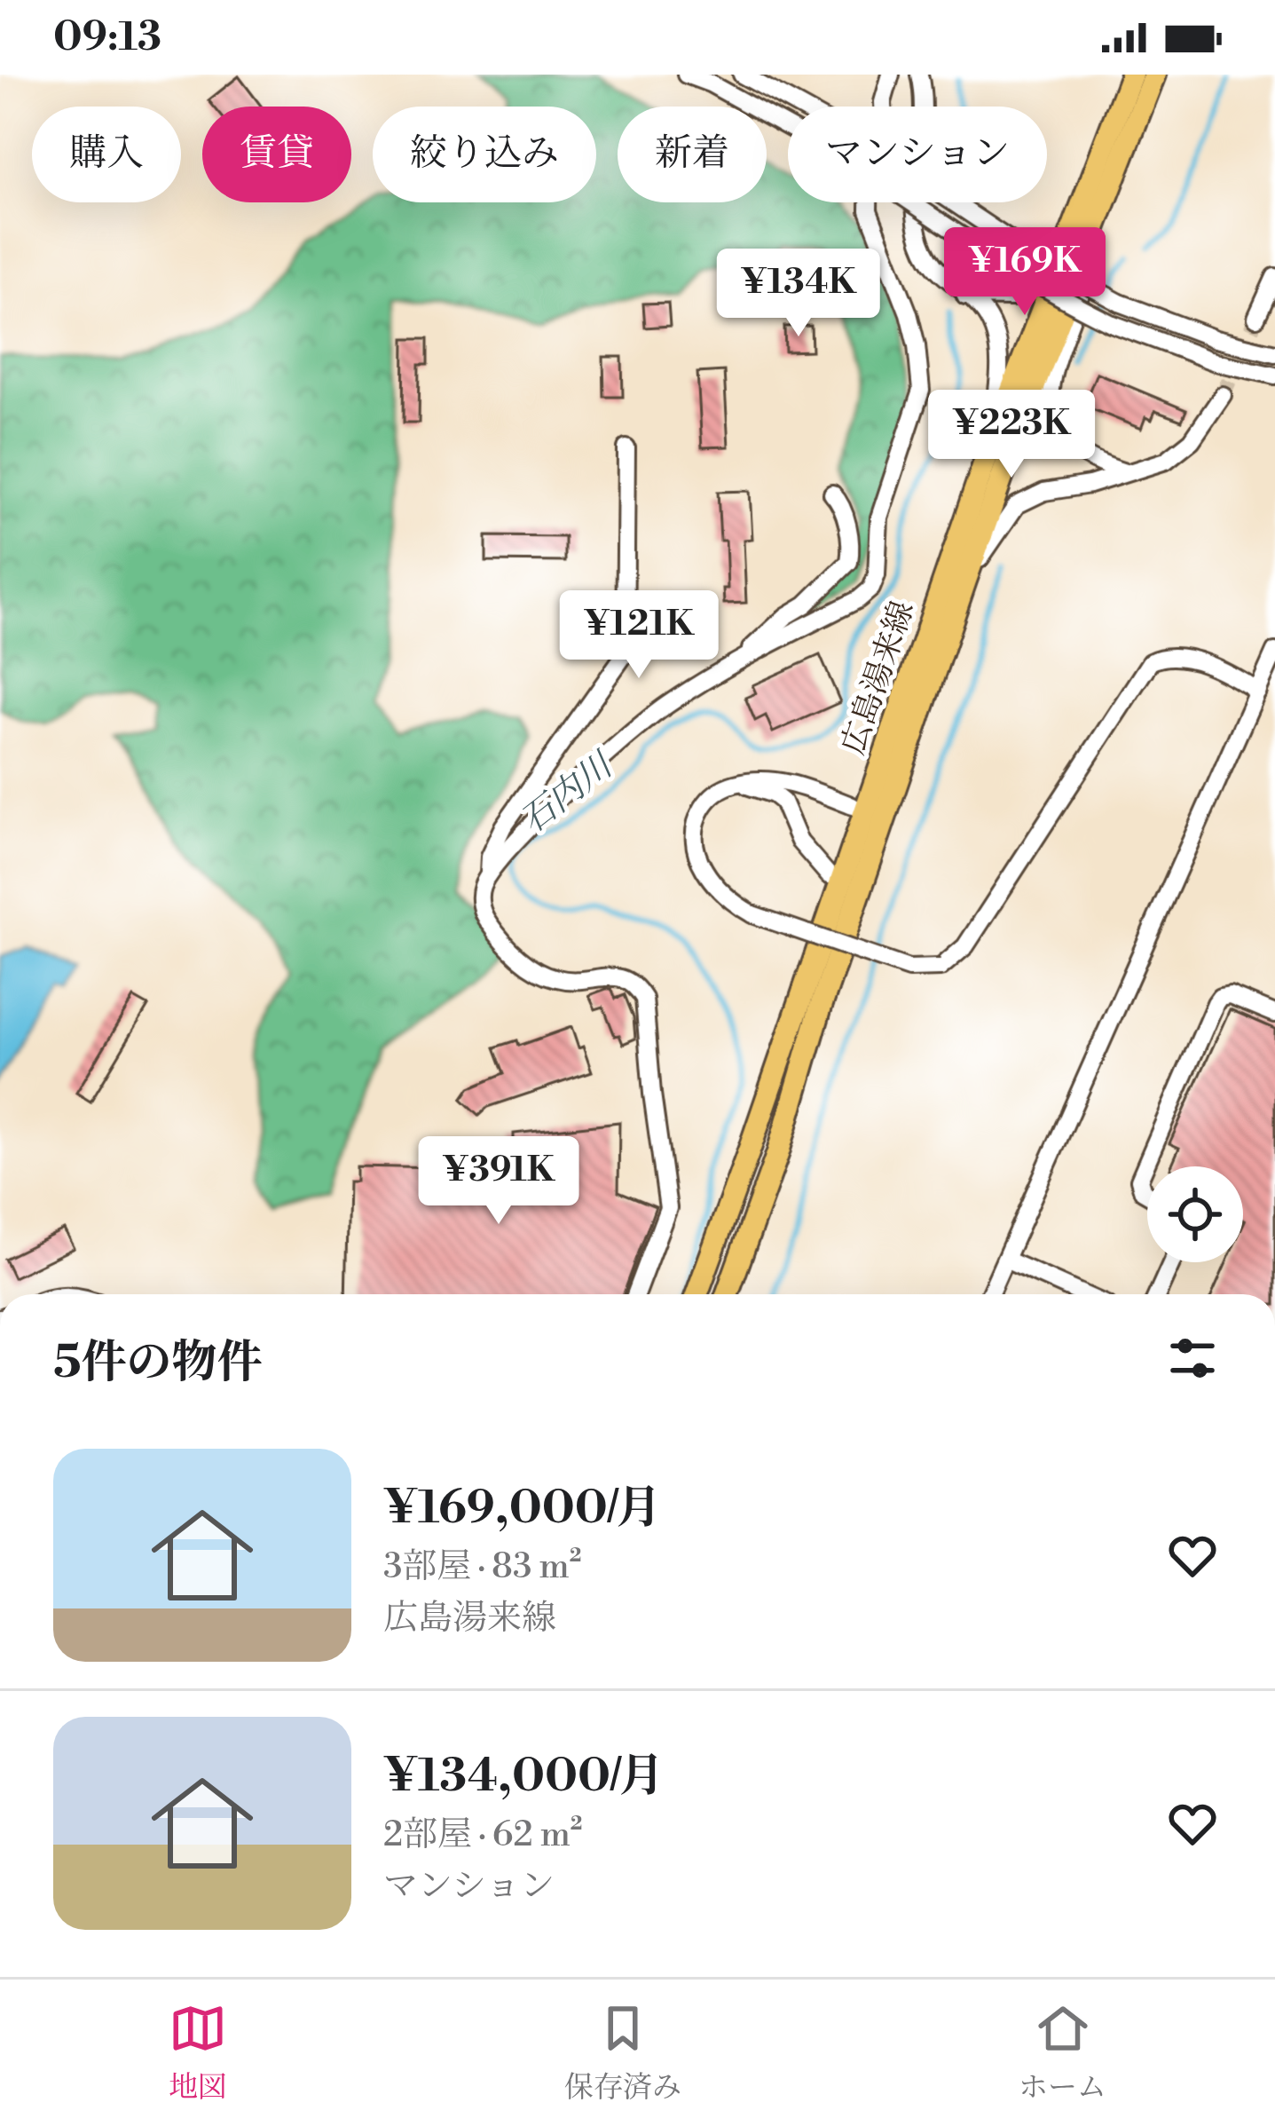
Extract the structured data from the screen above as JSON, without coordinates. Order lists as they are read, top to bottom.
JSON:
{
  "streets": {
    "main road": ["広島湯来線"]
  },
  "water": ["石内川"],
  "page": {
    "status": "09:13",
    "chip": [
      "購入",
      "賃貸",
      "絞り込み",
      "新着",
      "マンション"
    ],
    "price": [
      "¥169K",
      "¥134K",
      "¥223K",
      "¥121K",
      "¥391K"
    ],
    "heading": "5件の物件",
    "list": [
      {
        "name": "¥169,000/月",
        "note": "3部屋 · 83 m² · 広島湯来線"
      },
      {
        "name": "¥134,000/月",
        "note": "2部屋 · 62 m² · マンション"
      }
    ],
    "tabs": ["地図", "保存済み", "ホーム"]
  }
}
